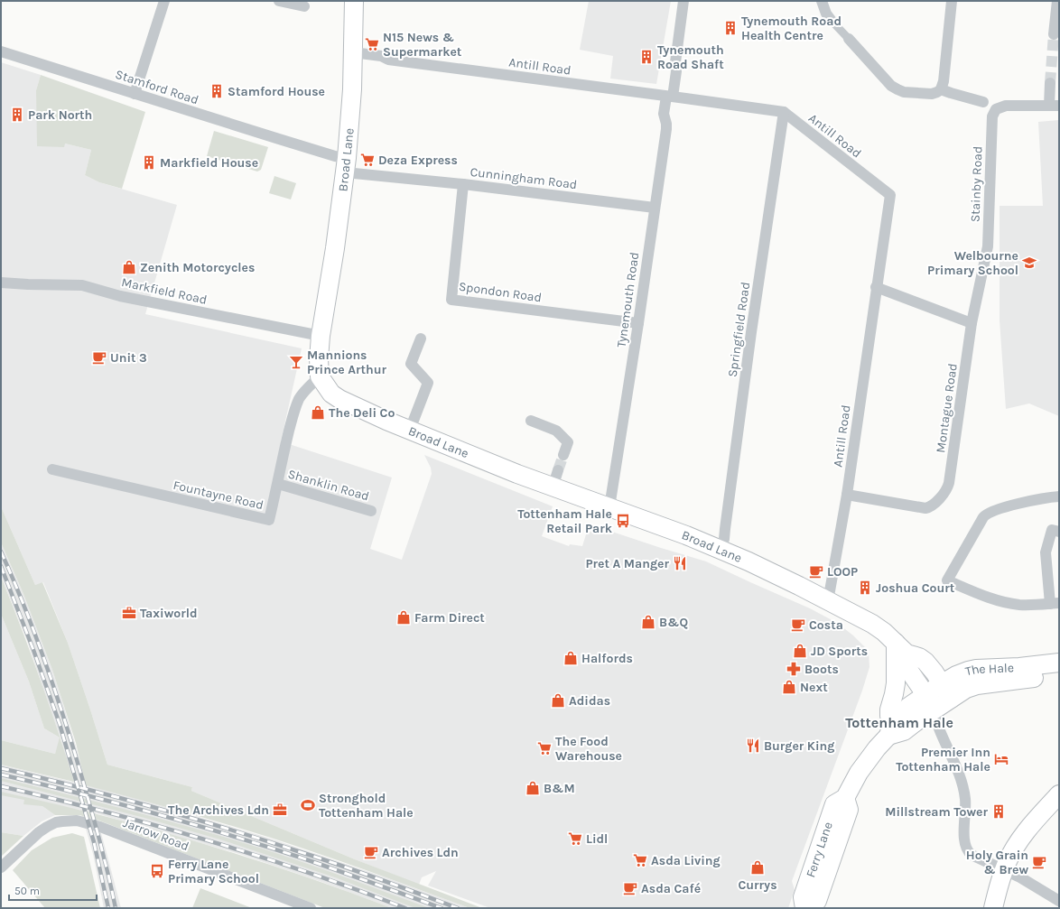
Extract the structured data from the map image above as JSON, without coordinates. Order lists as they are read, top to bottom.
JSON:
{
  "streets": {
    "main road": ["Broad Lane", "The Hale", "Ferry Lane"],
    "street": [
      "Antill Road",
      "Stamford Road",
      "Cunningham Road",
      "Stainby Road",
      "Markfield Road",
      "Spondon Road",
      "Tynemouth Road",
      "Springfield Road",
      "Montague Road",
      "Shanklin Road",
      "Fountayne Road",
      "Jarrow Road"
    ]
  },
  "crossings": [
    ["Antill Road", "Broad Lane"],
    ["Antill Road", "Tynemouth Road"],
    ["Antill Road", "Springfield Road"],
    ["Antill Road", "Montague Road"],
    ["Stamford Road", "Broad Lane"],
    ["Stamford Road", "Cunningham Road"],
    ["Broad Lane", "Cunningham Road"],
    ["Broad Lane", "Markfield Road"],
    ["Broad Lane", "Tynemouth Road"],
    ["Broad Lane", "Springfield Road"],
    ["Broad Lane", "Fountayne Road"],
    ["Broad Lane", "The Hale"],
    ["Cunningham Road", "Spondon Road"],
    ["Cunningham Road", "Tynemouth Road"],
    ["Stainby Road", "Montague Road"],
    ["Spondon Road", "Tynemouth Road"],
    ["Shanklin Road", "Fountayne Road"],
    ["The Hale", "Ferry Lane"]
  ],
  "districts": ["Tottenham Hale"],
  "places": {
    "building": [
      "Tynemouth Road Health Centre",
      "Tynemouth Road Shaft",
      "Stamford House",
      "Park North",
      "Markfield House",
      "Joshua Court",
      "Millstream Tower"
    ],
    "supermarket": [
      "N15 News & Supermarket",
      "Deza Express",
      "The Food Warehouse",
      "Lidl",
      "Asda Living"
    ],
    "school or university": ["Welbourne Primary School"],
    "shop": [
      "Zenith Motorcycles",
      "The Deli Co",
      "Farm Direct",
      "B&Q",
      "JD Sports",
      "Halfords",
      "Next",
      "Adidas",
      "B&M",
      "Currys"
    ],
    "cafe": [
      "Unit 3",
      "LOOP",
      "Costa",
      "Archives Ldn",
      "Holy Grain & Brew",
      "Asda Café"
    ],
    "bar": ["Mannions Prince Arthur"],
    "bus stop": ["Tottenham Hale Retail Park", "Ferry Lane Primary School"],
    "restaurant": ["Pret A Manger", "Burger King"],
    "office": ["Taxiworld", "The Archives Ldn"],
    "pharmacy": ["Boots"],
    "hotel": ["Premier Inn Tottenham Hale"],
    "sports": ["Stronghold Tottenham Hale"]
  },
  "scale_bar": "50 m"
}
